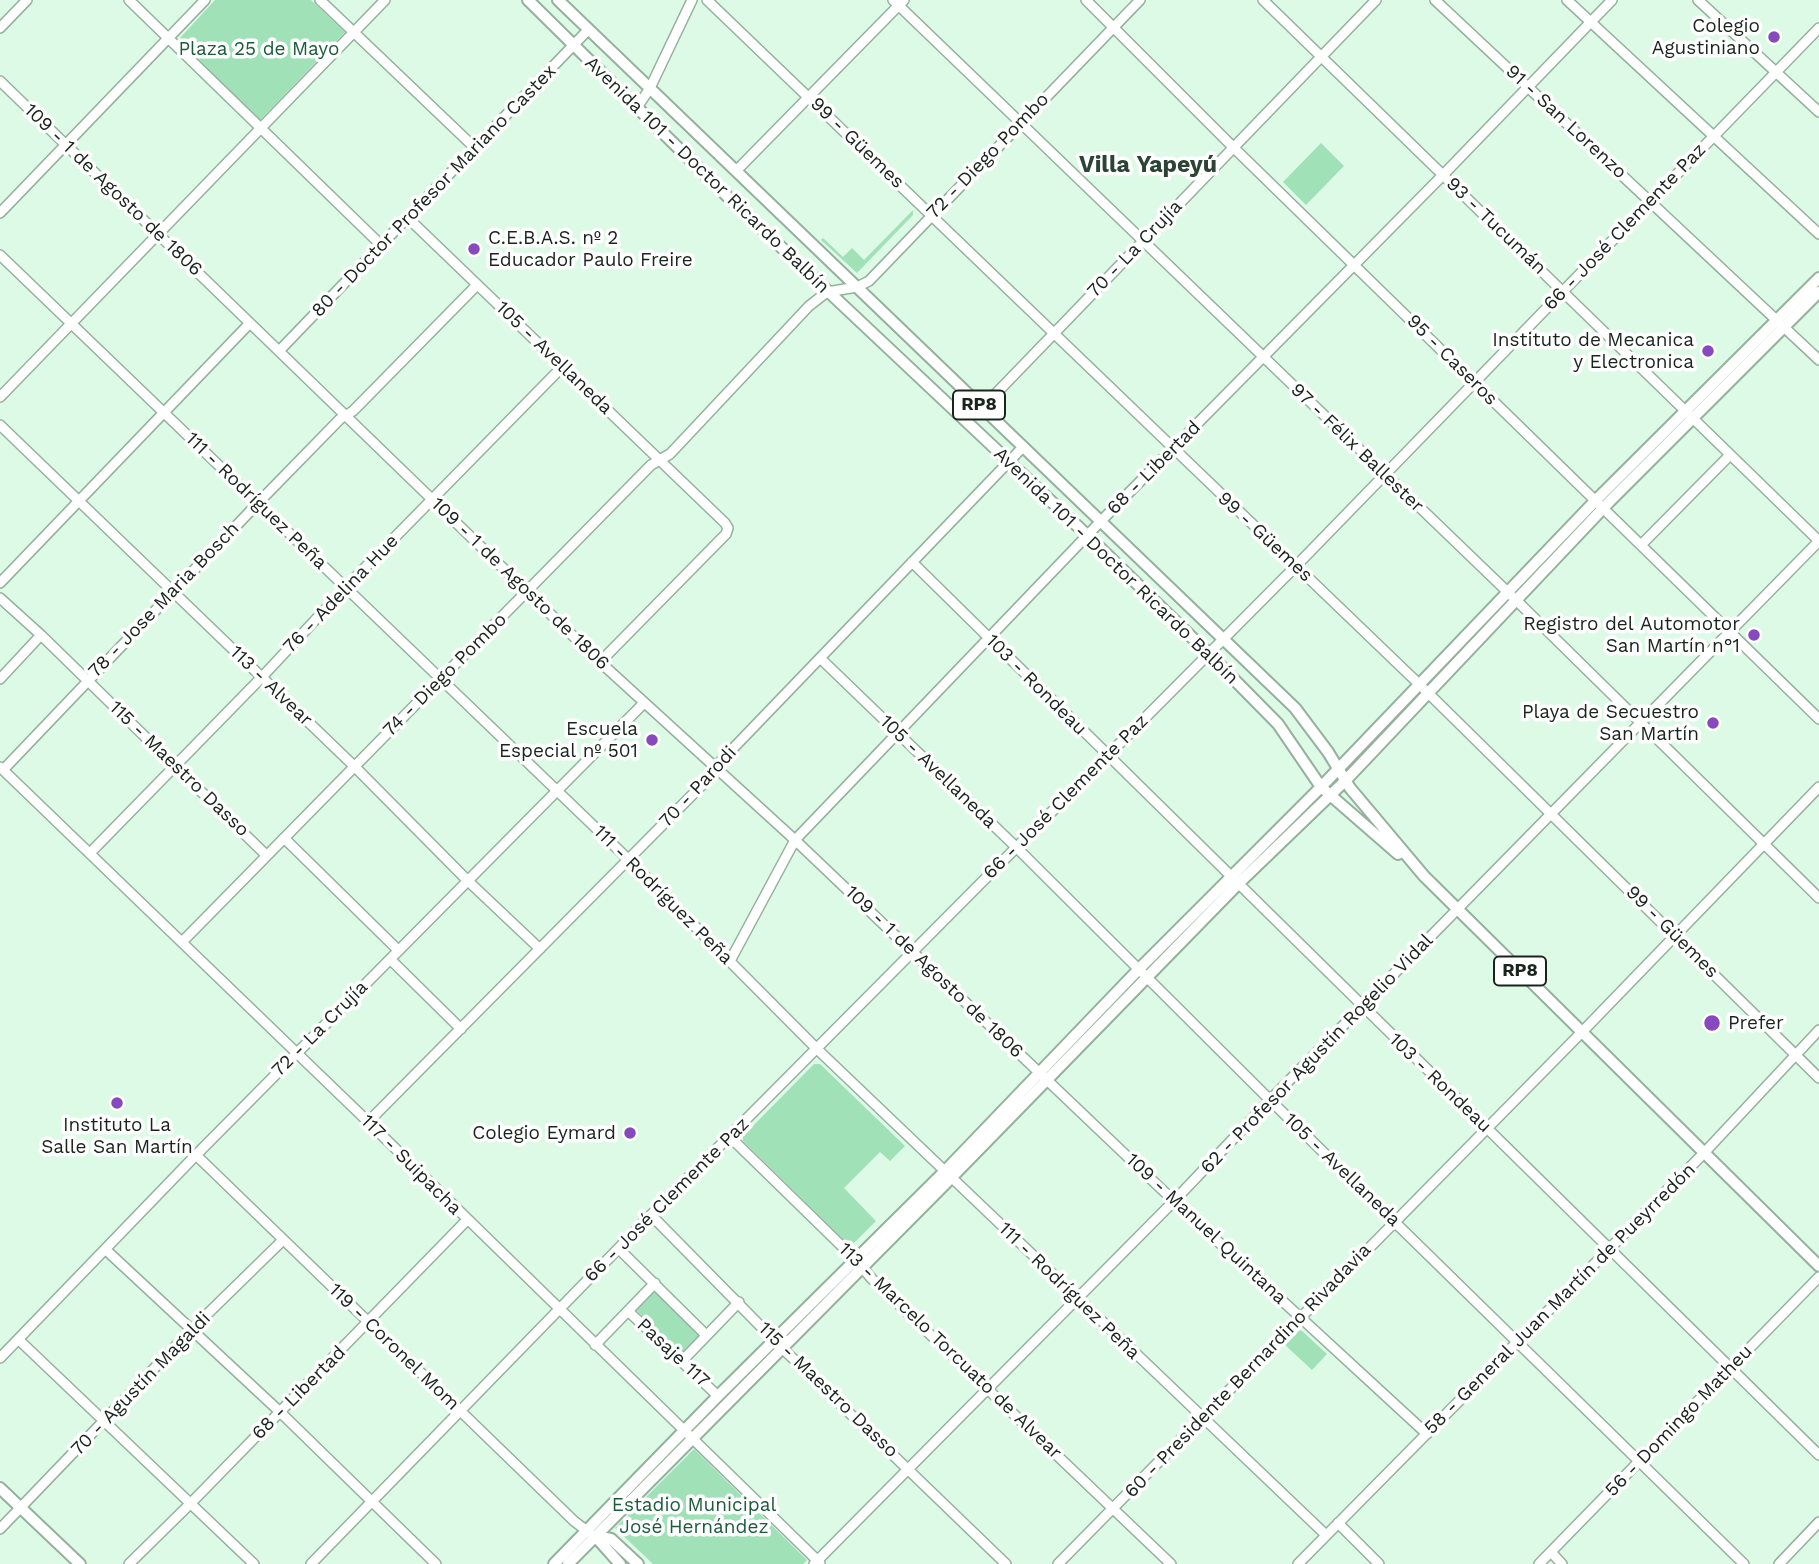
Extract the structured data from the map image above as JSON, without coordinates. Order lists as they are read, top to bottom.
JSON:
{
  "streets": {
    "main road": ["Avenida 101 - Doctor Ricardo Balbín", "RP8", "119 - Coronel Mom"],
    "street": [
      "91 - San Lorenzo",
      "99 - Güemes",
      "72 - Diego Pombo",
      "109 - 1 de Agosto de 1806",
      "80 - Doctor Profesor Mariano Castex",
      "93 - Tucumán",
      "66 - José Clemente Paz",
      "70 - La Crujía",
      "105 - Avellaneda",
      "95 - Caseros",
      "97 - Félix Ballester",
      "68 - Libertad",
      "111 - Rodríguez Peña",
      "76 - Adelina Hue",
      "78 - Jose Maria Bosch",
      "74 - Diego Pombo",
      "103 - Rondeau",
      "113 - Alvear",
      "115 - Maestro Dasso",
      "70 - Parodi",
      "72 - La Crujía",
      "62 - Profesor Agustín Rogelio Vidal",
      "117 - Suipacha",
      "109 - Manuel Quintana",
      "58 - General Juan Martín de Pueyrredón",
      "113 - Marcelo Torcuato de Alvear",
      "Pasaje 117",
      "60 - Presidente Bernardino Rivadavia",
      "70 - Agustín Magaldi",
      "56 - Domingo Matheu"
    ]
  },
  "crossings": [
    ["91 - San Lorenzo", "66 - José Clemente Paz"],
    ["91 - San Lorenzo", "68 - Libertad"],
    ["99 - Güemes", "72 - Diego Pombo"],
    ["99 - Güemes", "66 - José Clemente Paz"],
    ["99 - Güemes", "70 - La Crujía"],
    ["99 - Güemes", "68 - Libertad"],
    ["99 - Güemes", "62 - Profesor Agustín Rogelio Vidal"],
    ["99 - Güemes", "58 - General Juan Martín de Pueyrredón"],
    ["99 - Güemes", "60 - Presidente Bernardino Rivadavia"],
    ["72 - Diego Pombo", "Avenida 101 - Doctor Ricardo Balbín"],
    ["72 - Diego Pombo", "95 - Caseros"],
    ["72 - Diego Pombo", "97 - Félix Ballester"],
    ["72 - Diego Pombo", "74 - Diego Pombo"],
    ["Avenida 101 - Doctor Ricardo Balbín", "80 - Doctor Profesor Mariano Castex"],
    ["Avenida 101 - Doctor Ricardo Balbín", "66 - José Clemente Paz"],
    ["Avenida 101 - Doctor Ricardo Balbín", "70 - La Crujía"],
    ["Avenida 101 - Doctor Ricardo Balbín", "68 - Libertad"],
    ["Avenida 101 - Doctor Ricardo Balbín", "74 - Diego Pombo"],
    ["Avenida 101 - Doctor Ricardo Balbín", "70 - Parodi"],
    ["Avenida 101 - Doctor Ricardo Balbín", "62 - Profesor Agustín Rogelio Vidal"],
    ["Avenida 101 - Doctor Ricardo Balbín", "58 - General Juan Martín de Pueyrredón"],
    ["Avenida 101 - Doctor Ricardo Balbín", "60 - Presidente Bernardino Rivadavia"],
    ["109 - 1 de Agosto de 1806", "80 - Doctor Profesor Mariano Castex"],
    ["109 - 1 de Agosto de 1806", "66 - José Clemente Paz"],
    ["109 - 1 de Agosto de 1806", "105 - Avellaneda"],
    ["109 - 1 de Agosto de 1806", "68 - Libertad"],
    ["109 - 1 de Agosto de 1806", "76 - Adelina Hue"],
    ["109 - 1 de Agosto de 1806", "78 - Jose Maria Bosch"],
    ["109 - 1 de Agosto de 1806", "74 - Diego Pombo"],
    ["109 - 1 de Agosto de 1806", "70 - Parodi"],
    ["109 - 1 de Agosto de 1806", "72 - La Crujía"],
    ["109 - 1 de Agosto de 1806", "109 - Manuel Quintana"],
    ["80 - Doctor Profesor Mariano Castex", "105 - Avellaneda"],
    ["93 - Tucumán", "66 - José Clemente Paz"],
    ["93 - Tucumán", "70 - La Crujía"],
    ["93 - Tucumán", "68 - Libertad"],
    ["93 - Tucumán", "62 - Profesor Agustín Rogelio Vidal"],
    ["66 - José Clemente Paz", "105 - Avellaneda"],
    ["66 - José Clemente Paz", "95 - Caseros"],
    ["66 - José Clemente Paz", "97 - Félix Ballester"],
    ["66 - José Clemente Paz", "111 - Rodríguez Peña"],
    ["66 - José Clemente Paz", "103 - Rondeau"],
    ["66 - José Clemente Paz", "115 - Maestro Dasso"],
    ["66 - José Clemente Paz", "117 - Suipacha"],
    ["66 - José Clemente Paz", "119 - Coronel Mom"],
    ["66 - José Clemente Paz", "113 - Marcelo Torcuato de Alvear"],
    ["70 - La Crujía", "95 - Caseros"],
    ["70 - La Crujía", "97 - Félix Ballester"],
    ["105 - Avellaneda", "68 - Libertad"],
    ["105 - Avellaneda", "76 - Adelina Hue"],
    ["105 - Avellaneda", "78 - Jose Maria Bosch"],
    ["105 - Avellaneda", "74 - Diego Pombo"],
    ["105 - Avellaneda", "70 - Parodi"],
    ["105 - Avellaneda", "62 - Profesor Agustín Rogelio Vidal"],
    ["105 - Avellaneda", "58 - General Juan Martín de Pueyrredón"],
    ["105 - Avellaneda", "60 - Presidente Bernardino Rivadavia"],
    ["105 - Avellaneda", "56 - Domingo Matheu"],
    ["95 - Caseros", "68 - Libertad"],
    ["95 - Caseros", "62 - Profesor Agustín Rogelio Vidal"],
    ["97 - Félix Ballester", "68 - Libertad"],
    ["97 - Félix Ballester", "62 - Profesor Agustín Rogelio Vidal"],
    ["97 - Félix Ballester", "60 - Presidente Bernardino Rivadavia"],
    ["68 - Libertad", "111 - Rodríguez Peña"],
    ["68 - Libertad", "103 - Rondeau"],
    ["68 - Libertad", "117 - Suipacha"],
    ["68 - Libertad", "119 - Coronel Mom"],
    ["111 - Rodríguez Peña", "76 - Adelina Hue"],
    ["111 - Rodríguez Peña", "78 - Jose Maria Bosch"],
    ["111 - Rodríguez Peña", "74 - Diego Pombo"],
    ["111 - Rodríguez Peña", "70 - Parodi"],
    ["111 - Rodríguez Peña", "72 - La Crujía"],
    ["111 - Rodríguez Peña", "62 - Profesor Agustín Rogelio Vidal"],
    ["111 - Rodríguez Peña", "58 - General Juan Martín de Pueyrredón"],
    ["111 - Rodríguez Peña", "60 - Presidente Bernardino Rivadavia"],
    ["76 - Adelina Hue", "113 - Alvear"],
    ["76 - Adelina Hue", "115 - Maestro Dasso"],
    ["76 - Adelina Hue", "117 - Suipacha"],
    ["78 - Jose Maria Bosch", "113 - Alvear"],
    ["78 - Jose Maria Bosch", "115 - Maestro Dasso"],
    ["78 - Jose Maria Bosch", "117 - Suipacha"],
    ["74 - Diego Pombo", "113 - Alvear"],
    ["74 - Diego Pombo", "115 - Maestro Dasso"],
    ["74 - Diego Pombo", "117 - Suipacha"],
    ["103 - Rondeau", "70 - Parodi"],
    ["103 - Rondeau", "62 - Profesor Agustín Rogelio Vidal"],
    ["103 - Rondeau", "58 - General Juan Martín de Pueyrredón"],
    ["103 - Rondeau", "60 - Presidente Bernardino Rivadavia"],
    ["103 - Rondeau", "56 - Domingo Matheu"],
    ["113 - Alvear", "70 - Parodi"],
    ["113 - Alvear", "72 - La Crujía"],
    ["115 - Maestro Dasso", "62 - Profesor Agustín Rogelio Vidal"],
    ["70 - Parodi", "117 - Suipacha"],
    ["72 - La Crujía", "117 - Suipacha"],
    ["72 - La Crujía", "119 - Coronel Mom"],
    ["62 - Profesor Agustín Rogelio Vidal", "117 - Suipacha"],
    ["62 - Profesor Agustín Rogelio Vidal", "109 - Manuel Quintana"],
    ["62 - Profesor Agustín Rogelio Vidal", "113 - Marcelo Torcuato de Alvear"],
    ["109 - Manuel Quintana", "58 - General Juan Martín de Pueyrredón"],
    ["109 - Manuel Quintana", "60 - Presidente Bernardino Rivadavia"],
    ["119 - Coronel Mom", "70 - Agustín Magaldi"],
    ["113 - Marcelo Torcuato de Alvear", "60 - Presidente Bernardino Rivadavia"]
  ],
  "districts": ["Villa Yapeyú"],
  "parks": ["Plaza 25 de Mayo", "Estadio Municipal José Hernández"],
  "places": [
    "Colegio Agustiniano",
    "C.E.B.A.S. nº 2 Educador Paulo Freire",
    "Instituto de Mecanica y Electronica",
    "Registro del Automotor San Martín n°1",
    "Playa de Secuestro San Martín",
    "Escuela Especial nº 501",
    "Prefer",
    "Instituto La Salle San Martín",
    "Colegio Eymard"
  ]
}
